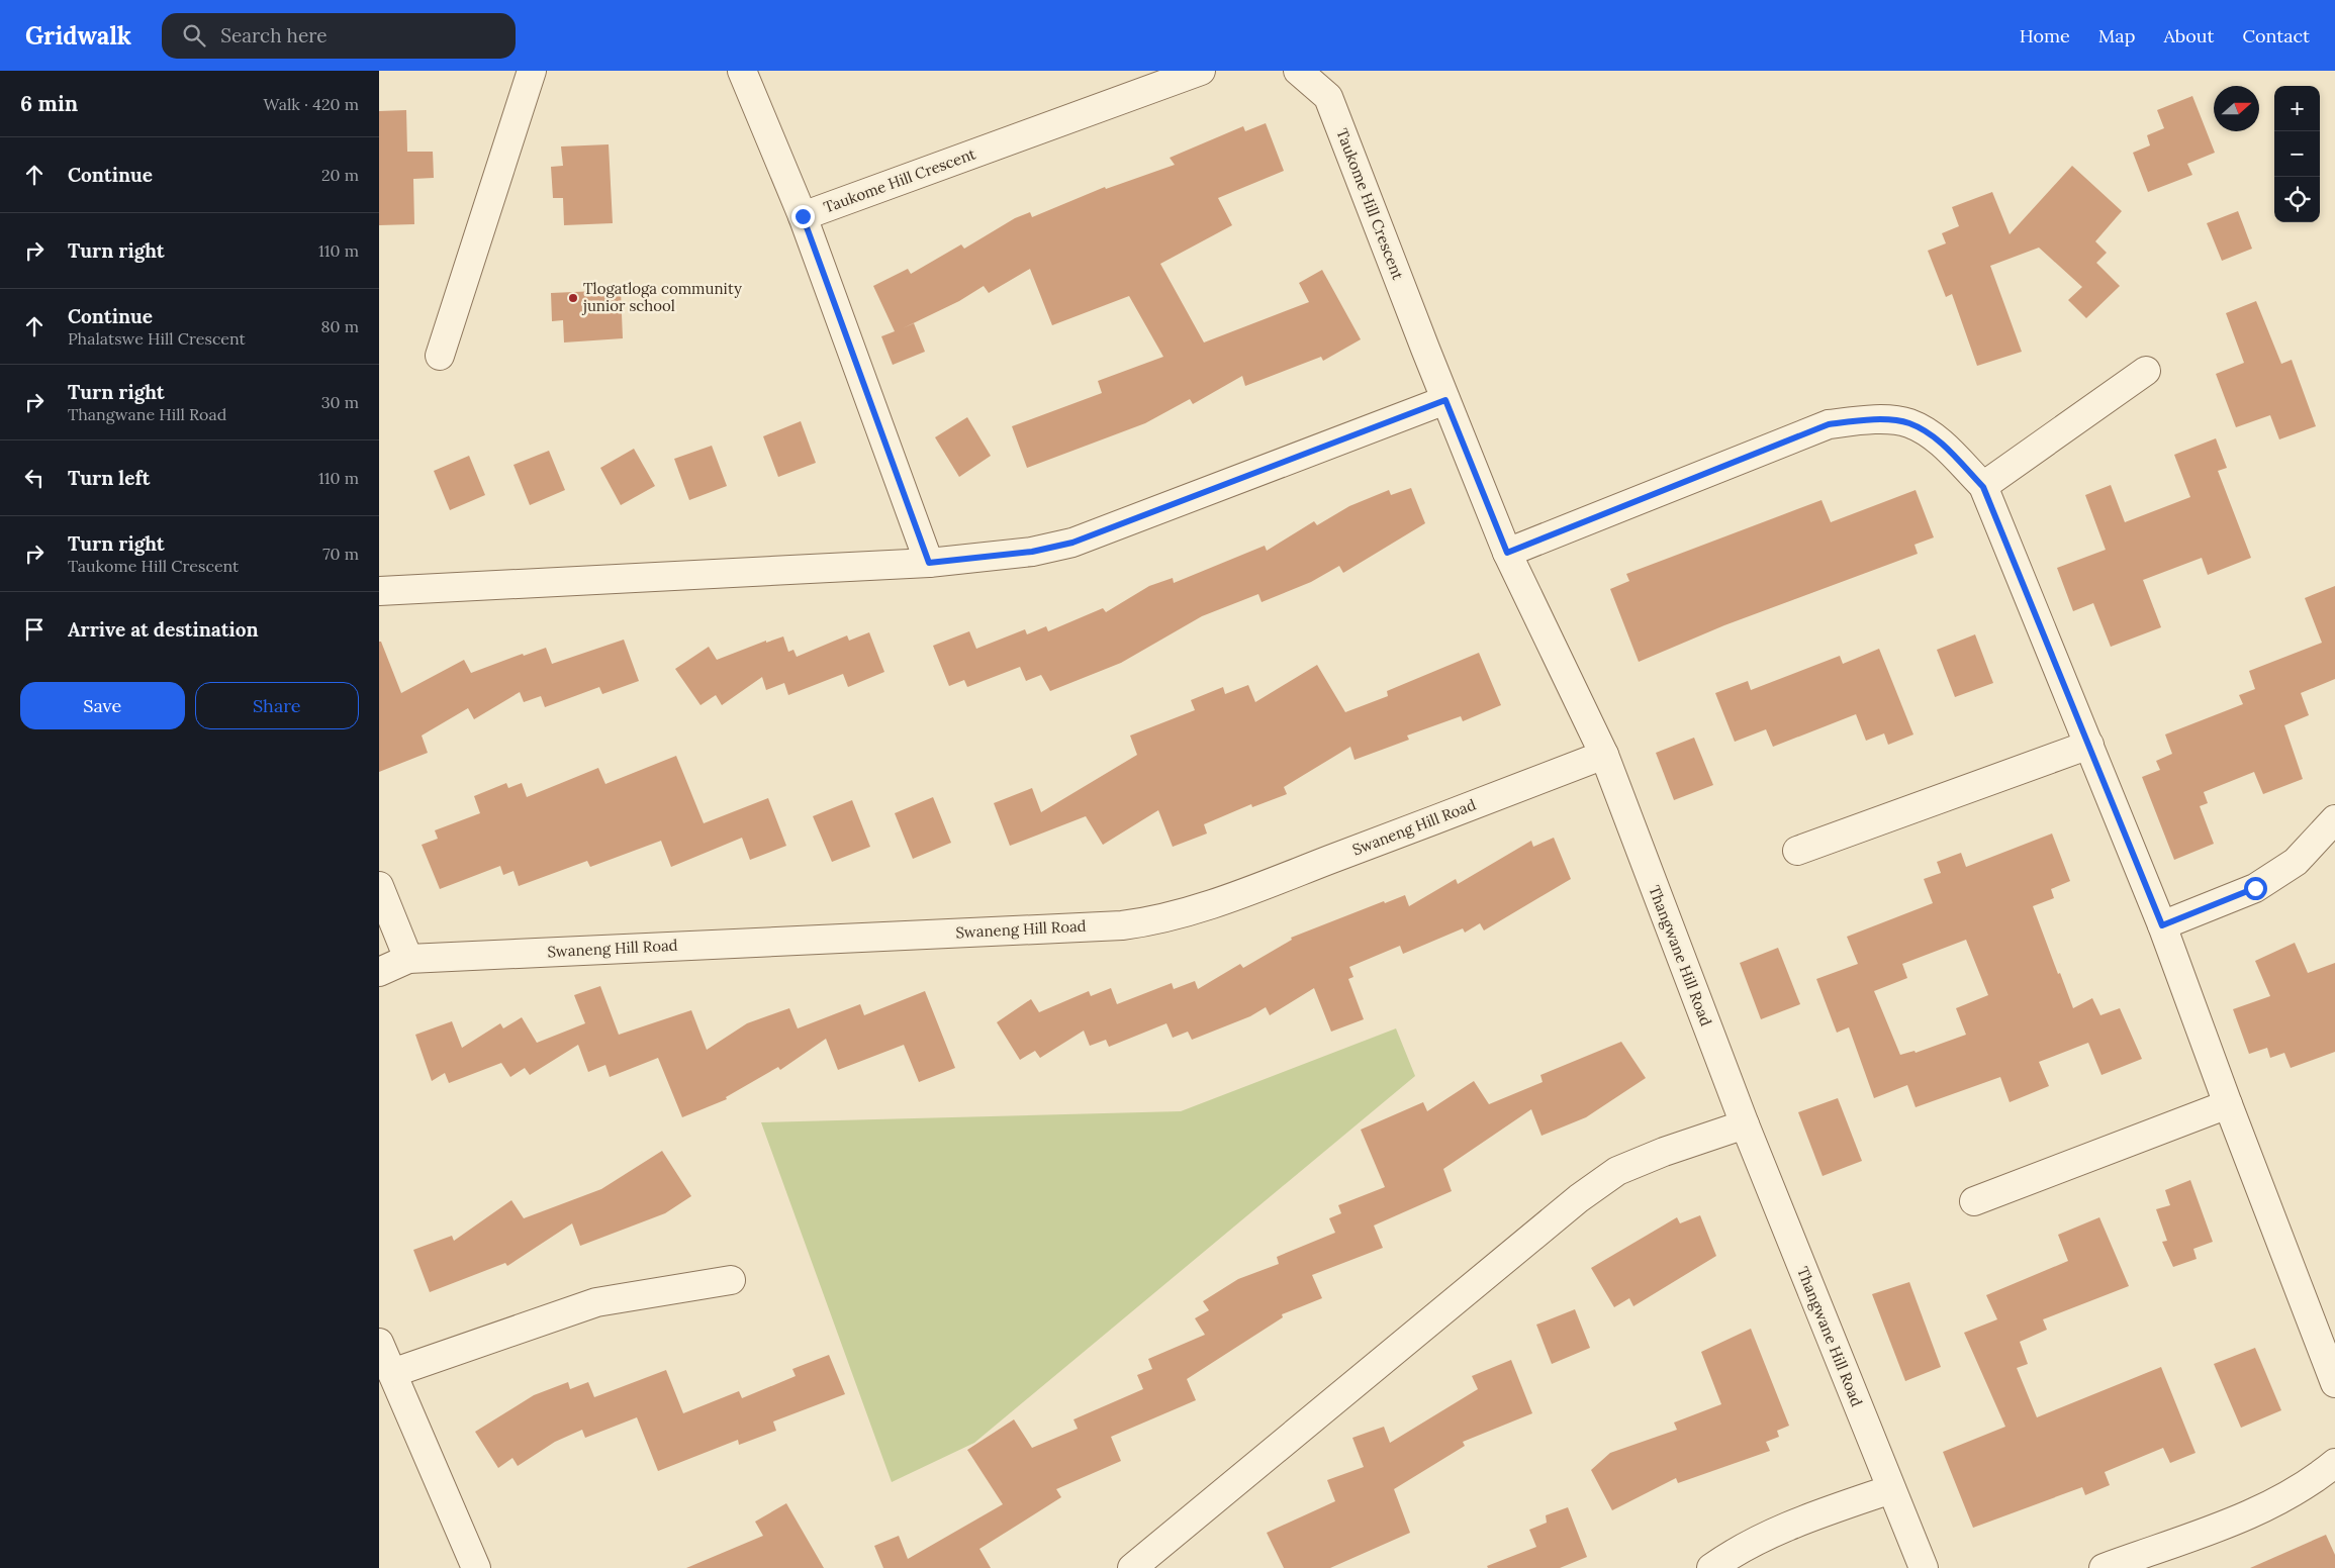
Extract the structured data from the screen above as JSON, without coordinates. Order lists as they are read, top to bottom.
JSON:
{
  "streets": {
    "street": ["Taukome Hill Crescent", "Swaneng Hill Road", "Thangwane Hill Road"]
  },
  "crossings": [
    ["Taukome Hill Crescent", "Thangwane Hill Road"],
    ["Swaneng Hill Road", "Thangwane Hill Road"]
  ],
  "places": ["Tlogatloga community junior school"],
  "north": "right",
  "page": {
    "header": "Gridwalk",
    "search": "Search here",
    "nav": [
      "Home",
      "Map",
      "About",
      "Contact"
    ],
    "heading": ["6 min", "Walk · 420 m"],
    "map_buttons": ["+", "−"],
    "list": [
      ["Continue", "20 m"],
      ["Turn right", "110 m"],
      ["Continue", "Phalatswe Hill Crescent", "80 m"],
      ["Turn right", "Thangwane Hill Road", "30 m"],
      ["Turn left", "110 m"],
      ["Turn right", "Taukome Hill Crescent", "70 m"],
      "Arrive at destination"
    ],
    "buttons": ["Save", "Share"]
  }
}
